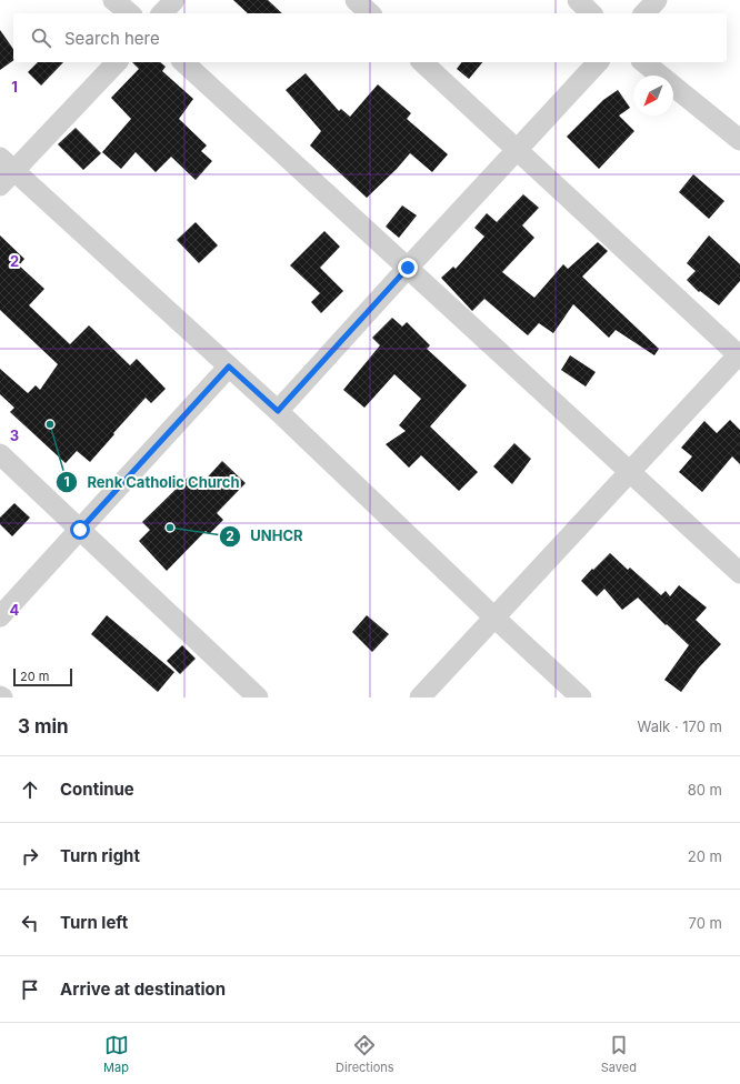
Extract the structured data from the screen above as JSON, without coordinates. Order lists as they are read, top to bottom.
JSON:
{
  "places": ["Renk Catholic Church", "UNHCR"],
  "scale_bar": "20 m",
  "north": "bottom left",
  "page": {
    "search": "Search here",
    "scale": "20 m",
    "heading": ["3 min", "Walk · 170 m"],
    "list": [
      ["Continue", "80 m"],
      ["Turn right", "20 m"],
      ["Turn left", "70 m"],
      "Arrive at destination"
    ],
    "nav": ["Map", "Directions", "Saved"]
  },
  "grid": {
    "rows": [
      "1",
      "2",
      "3",
      "4"
    ]
  }
}
